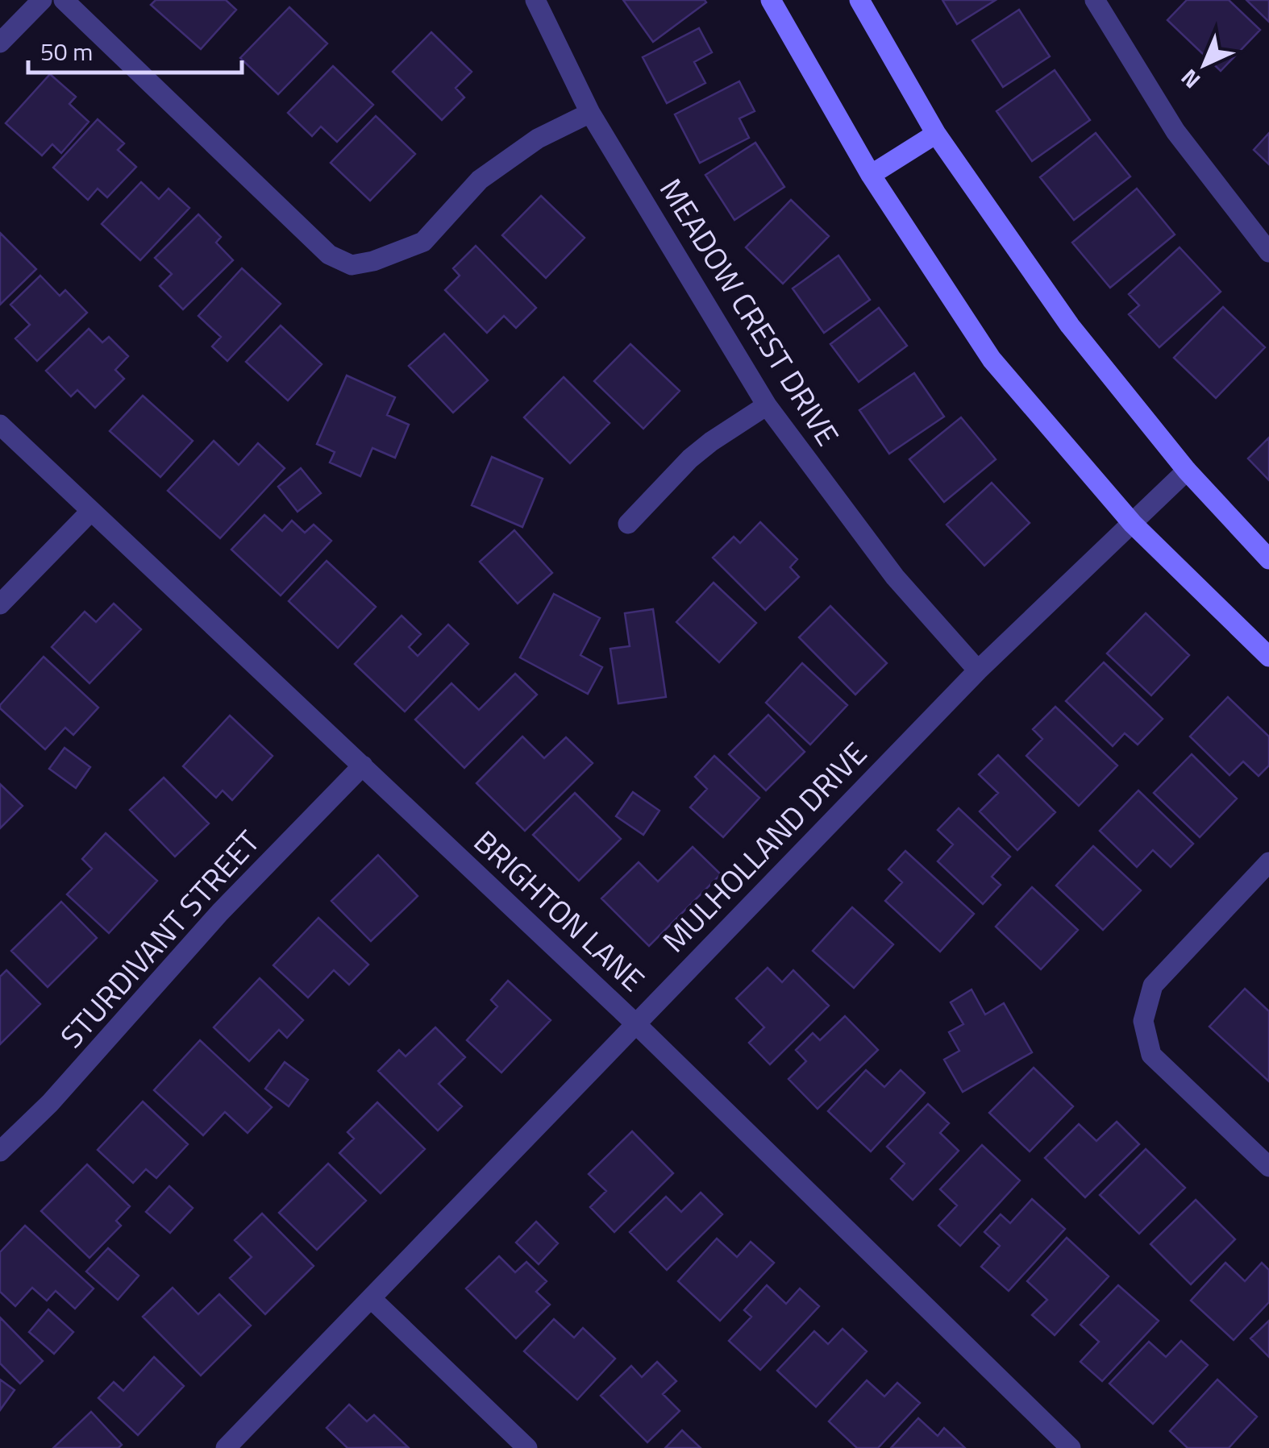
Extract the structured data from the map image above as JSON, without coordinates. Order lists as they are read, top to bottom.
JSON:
{
  "streets": {
    "street": [
      "MEADOW CREST DRIVE",
      "MULHOLLAND DRIVE",
      "BRIGHTON LANE",
      "STURDIVANT STREET"
    ]
  },
  "crossings": [
    ["MEADOW CREST DRIVE", "MULHOLLAND DRIVE"],
    ["MULHOLLAND DRIVE", "BRIGHTON LANE"],
    ["BRIGHTON LANE", "STURDIVANT STREET"]
  ],
  "scale_bar": "50 m",
  "north": "bottom left"
}
